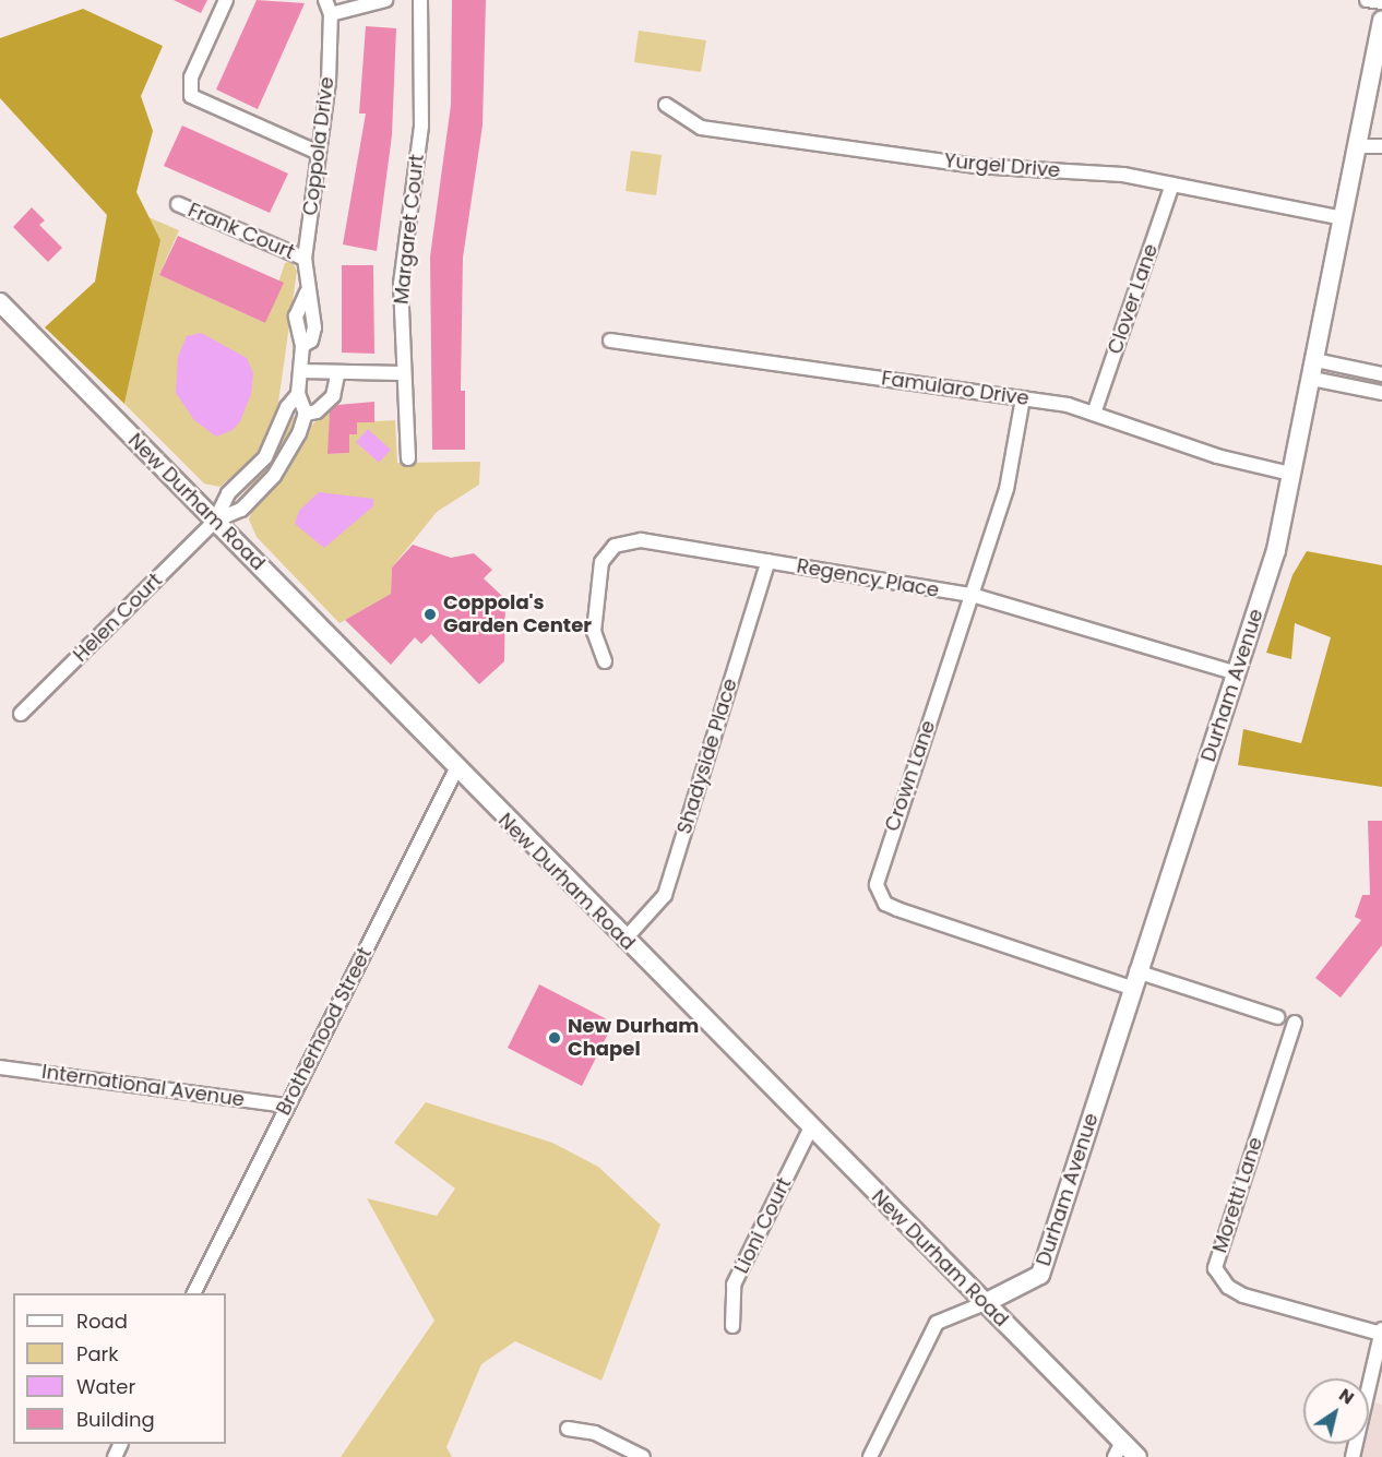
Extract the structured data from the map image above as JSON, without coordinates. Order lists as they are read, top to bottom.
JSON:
{
  "streets": {
    "main road": ["New Durham Road", "Durham Avenue"],
    "street": [
      "Coppola Drive",
      "Yurgel Drive",
      "Margaret Court",
      "Frank Court",
      "Clover Lane",
      "Famularo Drive",
      "Regency Place",
      "Helen Court",
      "Shadyside Place",
      "Crown Lane",
      "Brotherhood Street",
      "International Avenue",
      "Moretti Lane",
      "Lioni Court"
    ]
  },
  "crossings": [
    ["Coppola Drive", "Frank Court"],
    ["Coppola Drive", "New Durham Road"],
    ["Coppola Drive", "Helen Court"],
    ["Yurgel Drive", "Clover Lane"],
    ["Yurgel Drive", "Durham Avenue"],
    ["Clover Lane", "Famularo Drive"],
    ["Famularo Drive", "Durham Avenue"],
    ["Famularo Drive", "Crown Lane"],
    ["New Durham Road", "Helen Court"],
    ["New Durham Road", "Durham Avenue"],
    ["New Durham Road", "Shadyside Place"],
    ["New Durham Road", "Brotherhood Street"],
    ["New Durham Road", "Lioni Court"],
    ["Regency Place", "Durham Avenue"],
    ["Regency Place", "Shadyside Place"],
    ["Regency Place", "Crown Lane"],
    ["Durham Avenue", "Crown Lane"],
    ["Brotherhood Street", "International Avenue"]
  ],
  "places": ["Coppola's Garden Center", "New Durham Chapel"],
  "legend": [
    "Road",
    "Park",
    "Water",
    "Building"
  ],
  "north": "top right"
}
